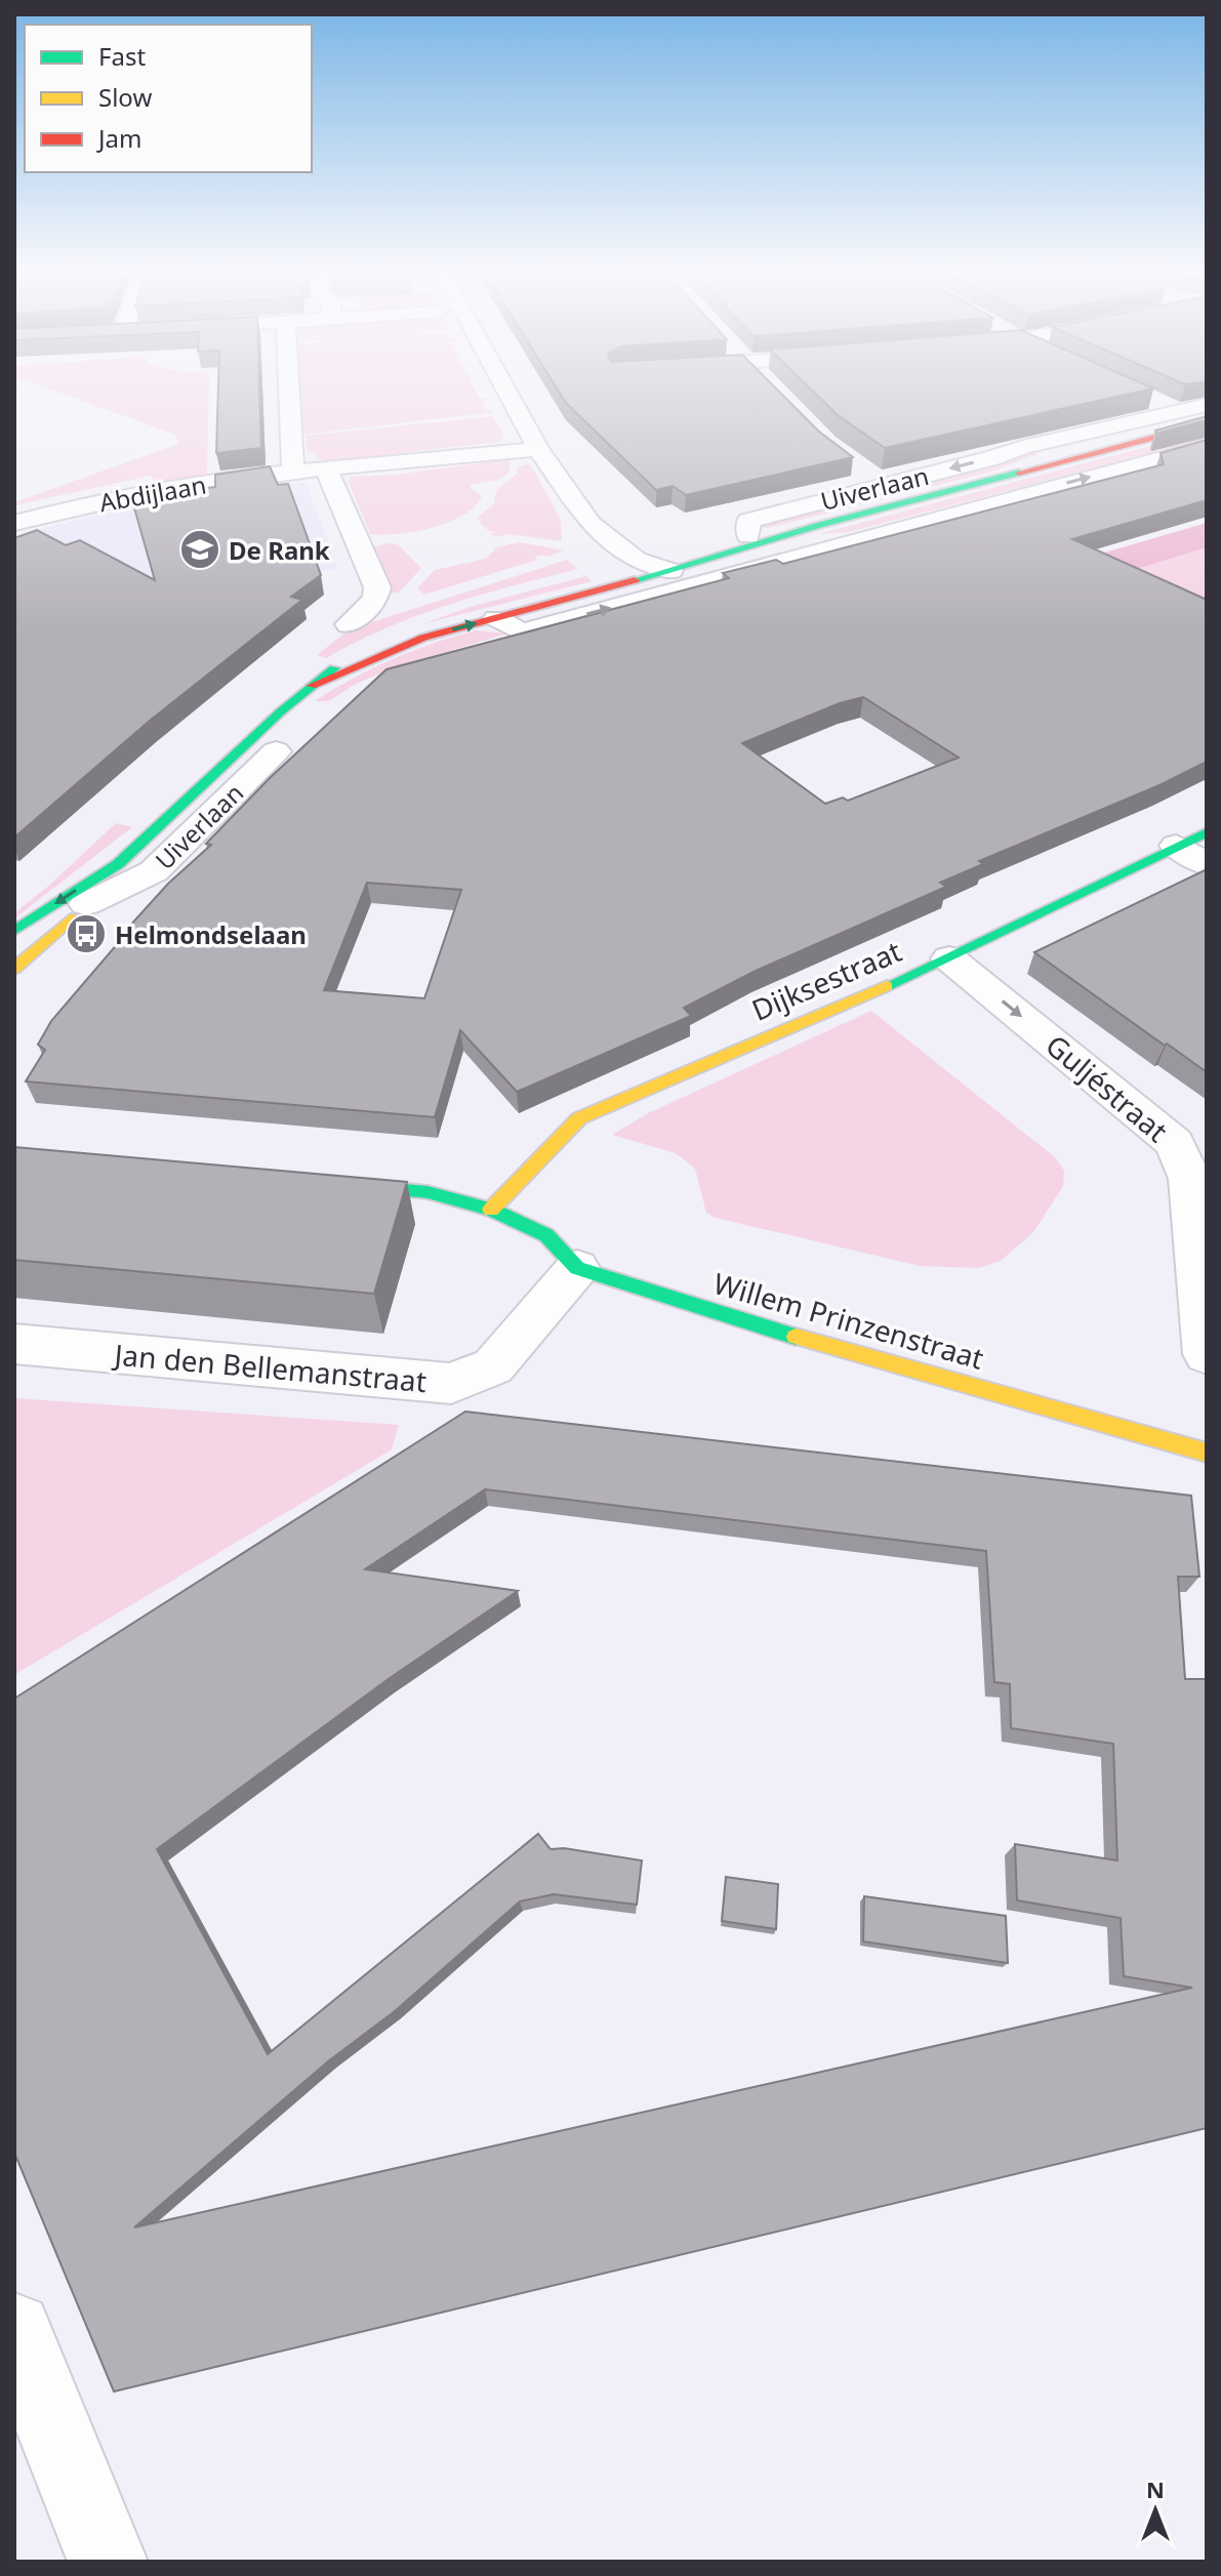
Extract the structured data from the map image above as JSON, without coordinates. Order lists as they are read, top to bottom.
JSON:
{
  "streets": {
    "main road": ["Uiverlaan", "Dijksestraat", "Willem Prinzenstraat"],
    "street": ["Abdijlaan", "Guljéstraat", "Jan den Bellemanstraat"]
  },
  "crossings": [
    ["Dijksestraat", "Guljéstraat"],
    ["Dijksestraat", "Willem Prinzenstraat"],
    ["Willem Prinzenstraat", "Jan den Bellemanstraat"]
  ],
  "one_way": ["Guljéstraat"],
  "places": {
    "school or university": ["De Rank"],
    "bus stop": ["Helmondselaan"]
  },
  "legend": ["Fast", "Slow", "Jam"],
  "north": "top"
}
